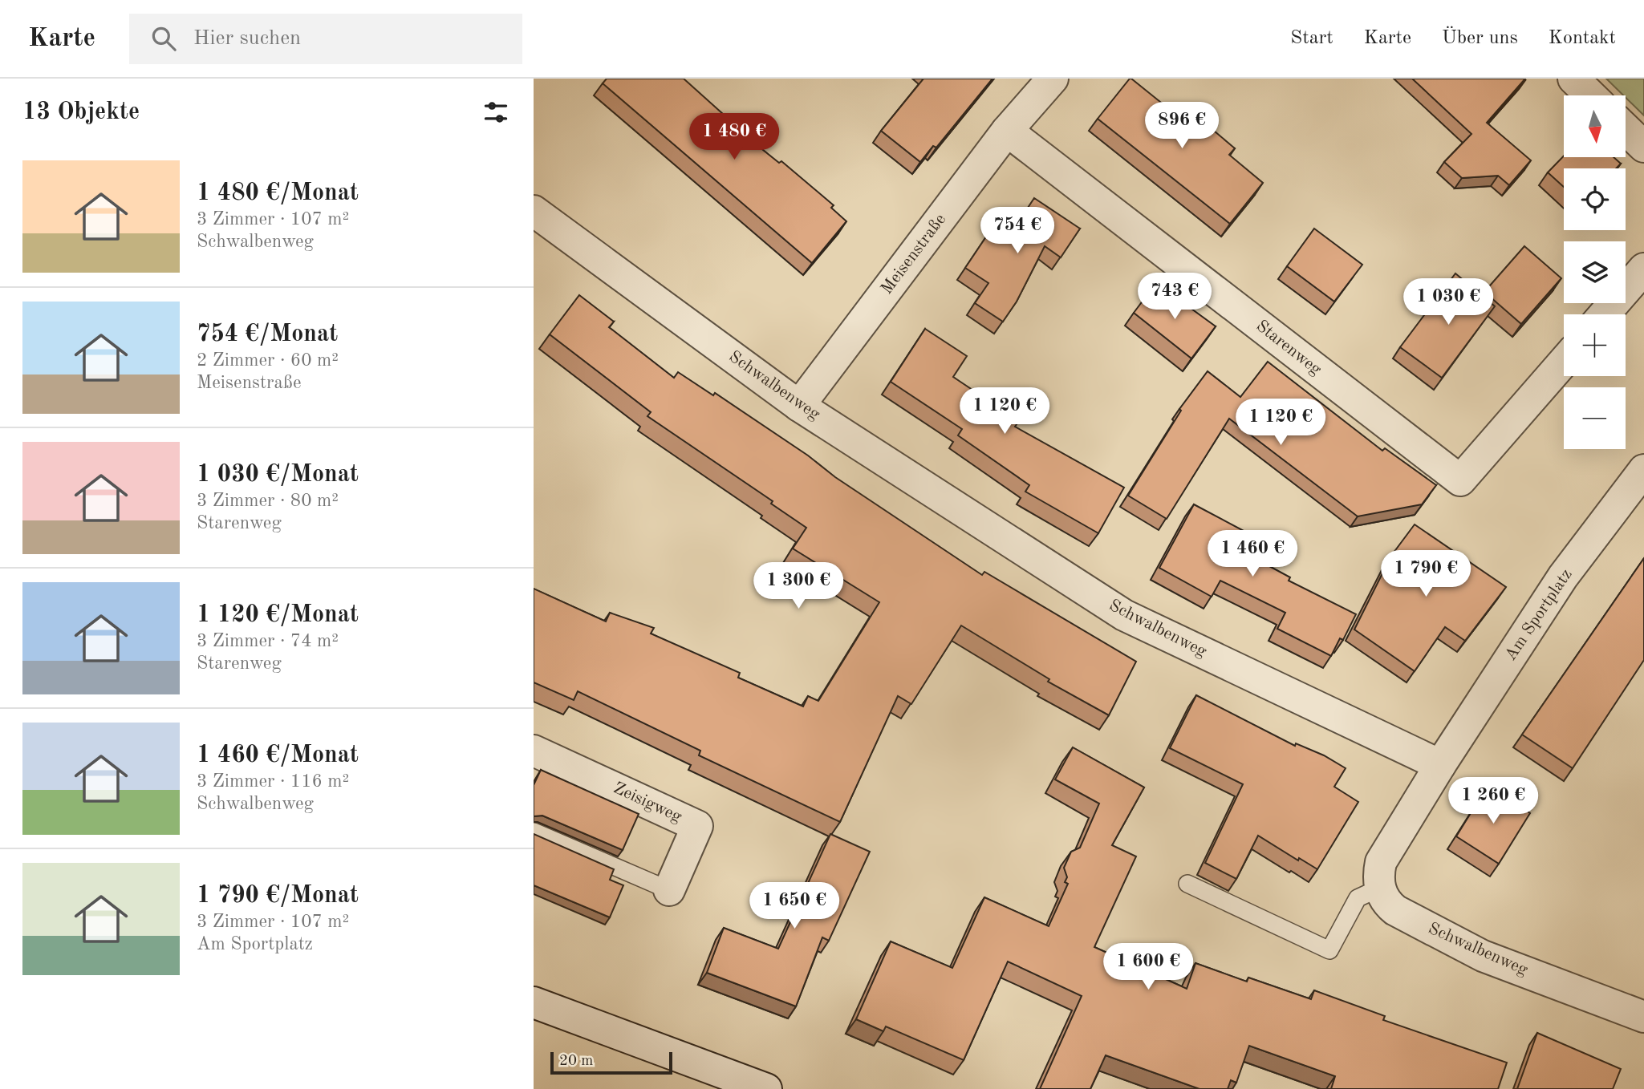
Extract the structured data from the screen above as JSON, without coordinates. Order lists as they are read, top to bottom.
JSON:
{
  "streets": {
    "street": [
      "Meisenstraße",
      "Starenweg",
      "Schwalbenweg",
      "Am Sportplatz",
      "Zeisigweg"
    ]
  },
  "crossings": [
    ["Meisenstraße", "Starenweg"],
    ["Meisenstraße", "Schwalbenweg"],
    ["Schwalbenweg", "Am Sportplatz"]
  ],
  "scale_bar": "20 m",
  "north": "bottom",
  "page": {
    "header": "Karte",
    "search": "Hier suchen",
    "nav": [
      "Start",
      "Karte",
      "Über uns",
      "Kontakt"
    ],
    "heading": "13 Objekte",
    "map_buttons": ["+", "−"],
    "price": [
      "896 €",
      "1 480 €",
      "754 €",
      "743 €",
      "1 030 €",
      "1 120 €",
      "1 120 €",
      "1 460 €",
      "1 790 €",
      "1 300 €",
      "1 260 €",
      "1 650 €",
      "1 600 €"
    ],
    "list": [
      {
        "name": "1 480 €/Monat",
        "note": "3 Zimmer · 107 m² · Schwalbenweg"
      },
      {
        "name": "754 €/Monat",
        "note": "2 Zimmer · 60 m² · Meisenstraße"
      },
      {
        "name": "1 030 €/Monat",
        "note": "3 Zimmer · 80 m² · Starenweg"
      },
      {
        "name": "1 120 €/Monat",
        "note": "3 Zimmer · 74 m² · Starenweg"
      },
      {
        "name": "1 460 €/Monat",
        "note": "3 Zimmer · 116 m² · Schwalbenweg"
      },
      {
        "name": "1 790 €/Monat",
        "note": "3 Zimmer · 107 m² · Am Sportplatz"
      }
    ],
    "scale": "20 m"
  }
}
